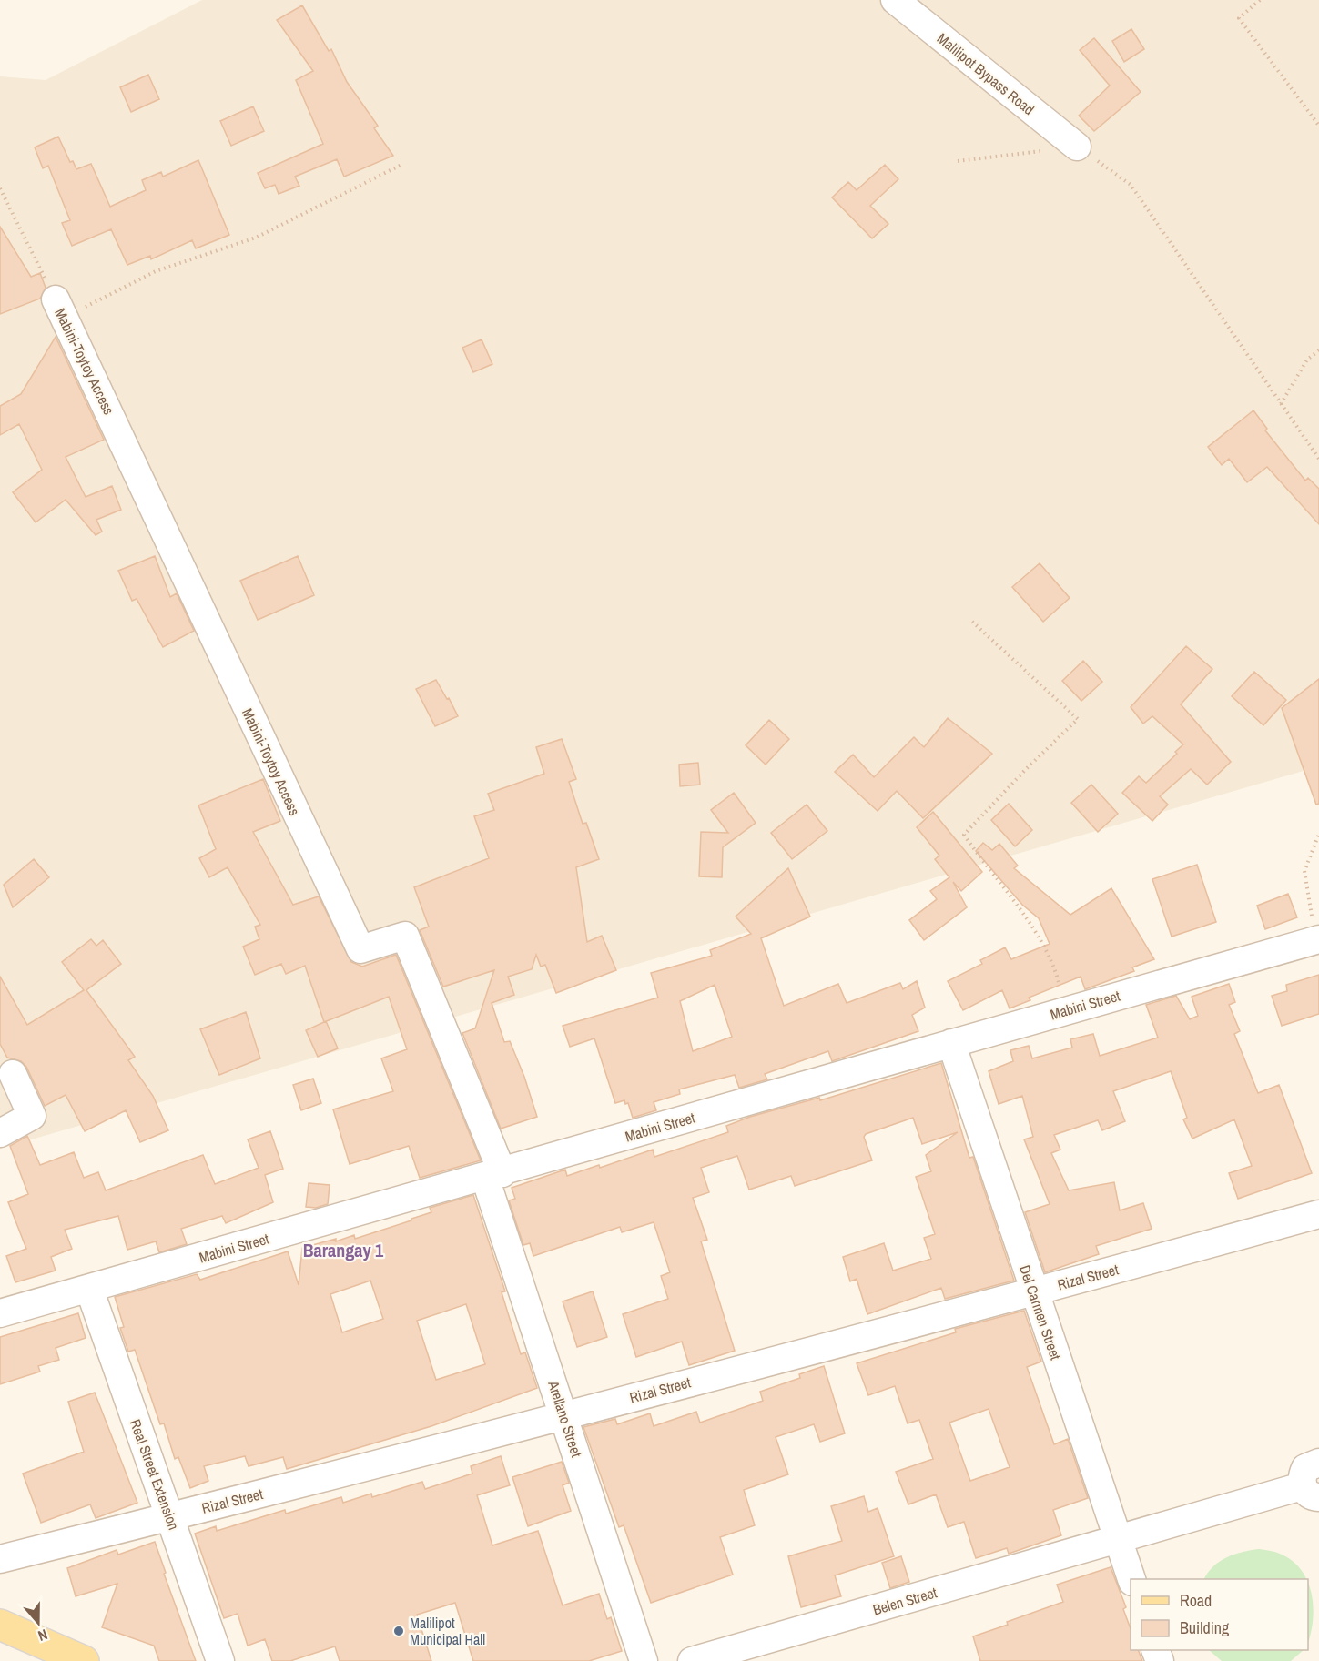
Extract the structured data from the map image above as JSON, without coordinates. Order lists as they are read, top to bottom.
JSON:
{
  "streets": {
    "street": [
      "Malilipot Bypass Road",
      "Mabini-Toytoy Access",
      "Mabini Street",
      "Rizal Street",
      "Del Carmen Street",
      "Arellano Street",
      "Real Street Extension",
      "Belen Street"
    ]
  },
  "crossings": [
    ["Mabini-Toytoy Access", "Mabini Street"],
    ["Mabini-Toytoy Access", "Arellano Street"],
    ["Mabini Street", "Del Carmen Street"],
    ["Mabini Street", "Arellano Street"],
    ["Mabini Street", "Real Street Extension"],
    ["Rizal Street", "Del Carmen Street"],
    ["Rizal Street", "Arellano Street"],
    ["Rizal Street", "Real Street Extension"],
    ["Del Carmen Street", "Belen Street"]
  ],
  "districts": ["Barangay 1"],
  "places": ["Malilipot Municipal Hall"],
  "legend": ["Road", "Building"],
  "north": "bottom"
}
